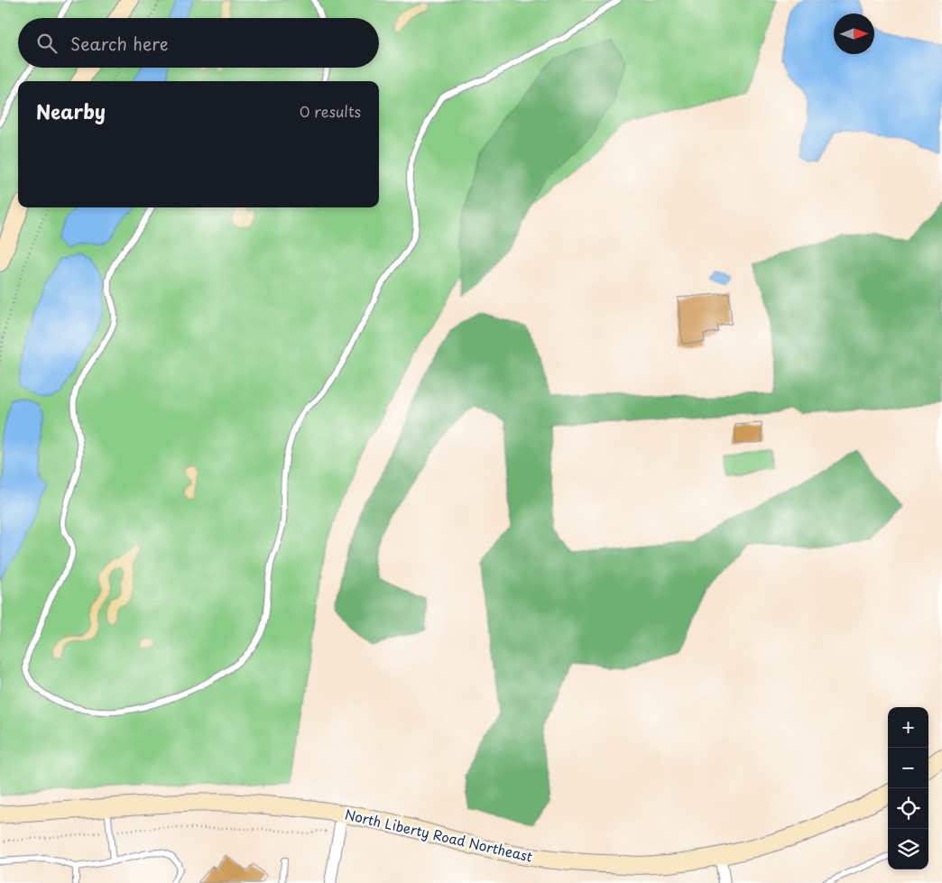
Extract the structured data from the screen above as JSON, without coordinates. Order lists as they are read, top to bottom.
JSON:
{
  "streets": {
    "main road": ["North Liberty Road Northeast"]
  },
  "north": "right",
  "page": {
    "search": "Search here",
    "heading": ["Nearby", "0 results"],
    "map_buttons": ["+", "−"]
  }
}
